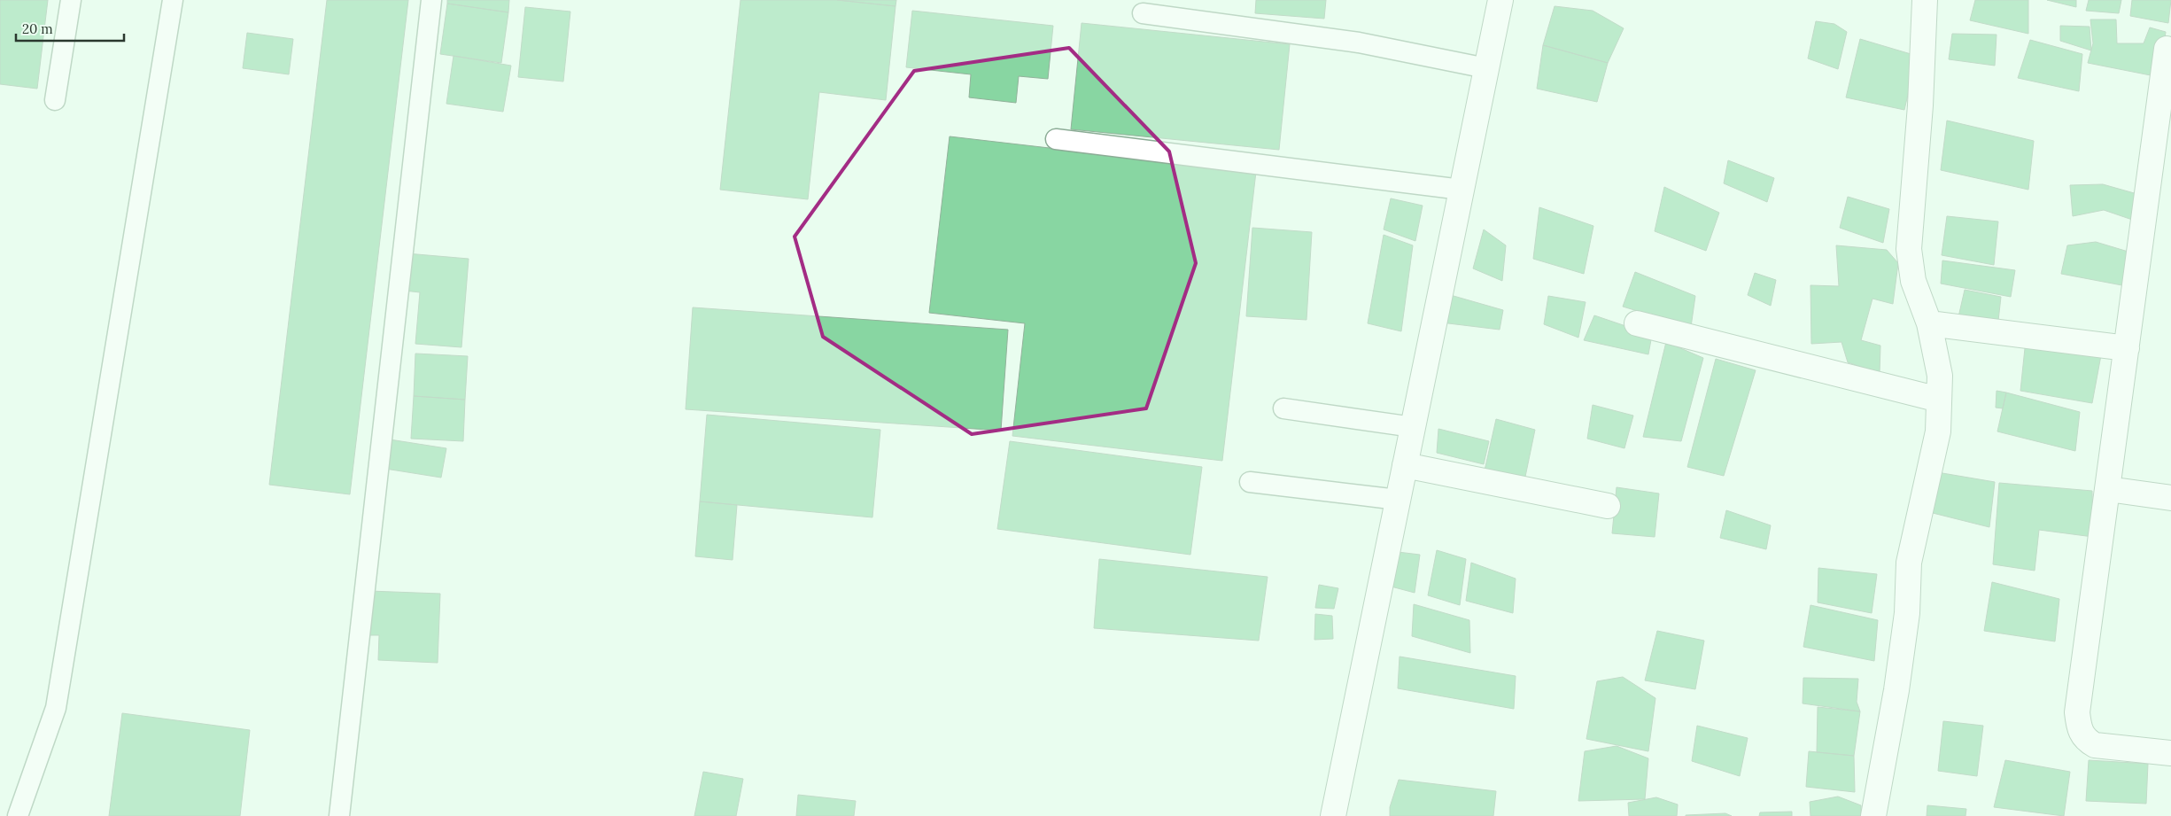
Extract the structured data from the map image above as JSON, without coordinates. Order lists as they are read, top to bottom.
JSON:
{
  "scale_bar": "20 m"
}
